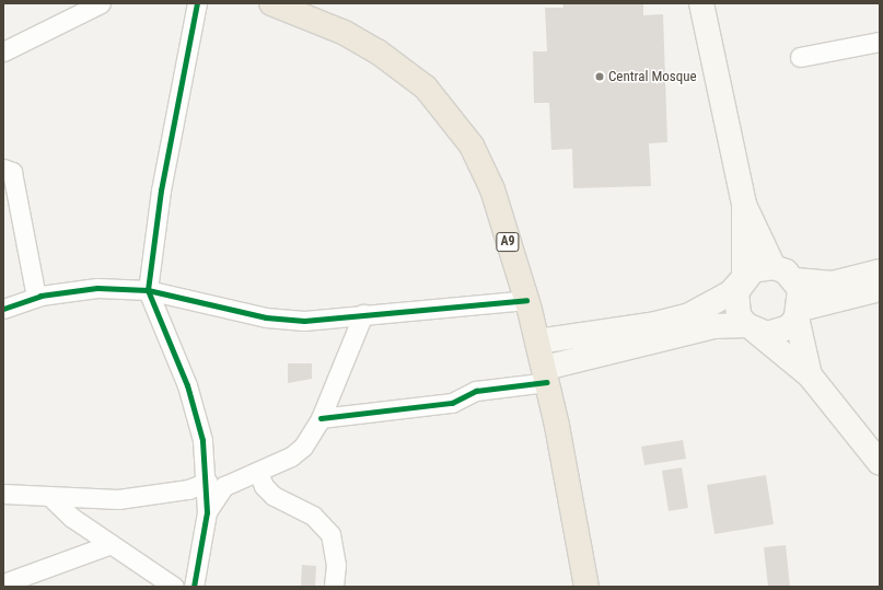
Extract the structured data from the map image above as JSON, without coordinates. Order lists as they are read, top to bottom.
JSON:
{
  "streets": {
    "highway": ["A9"]
  },
  "places": ["Central Mosque"]
}
